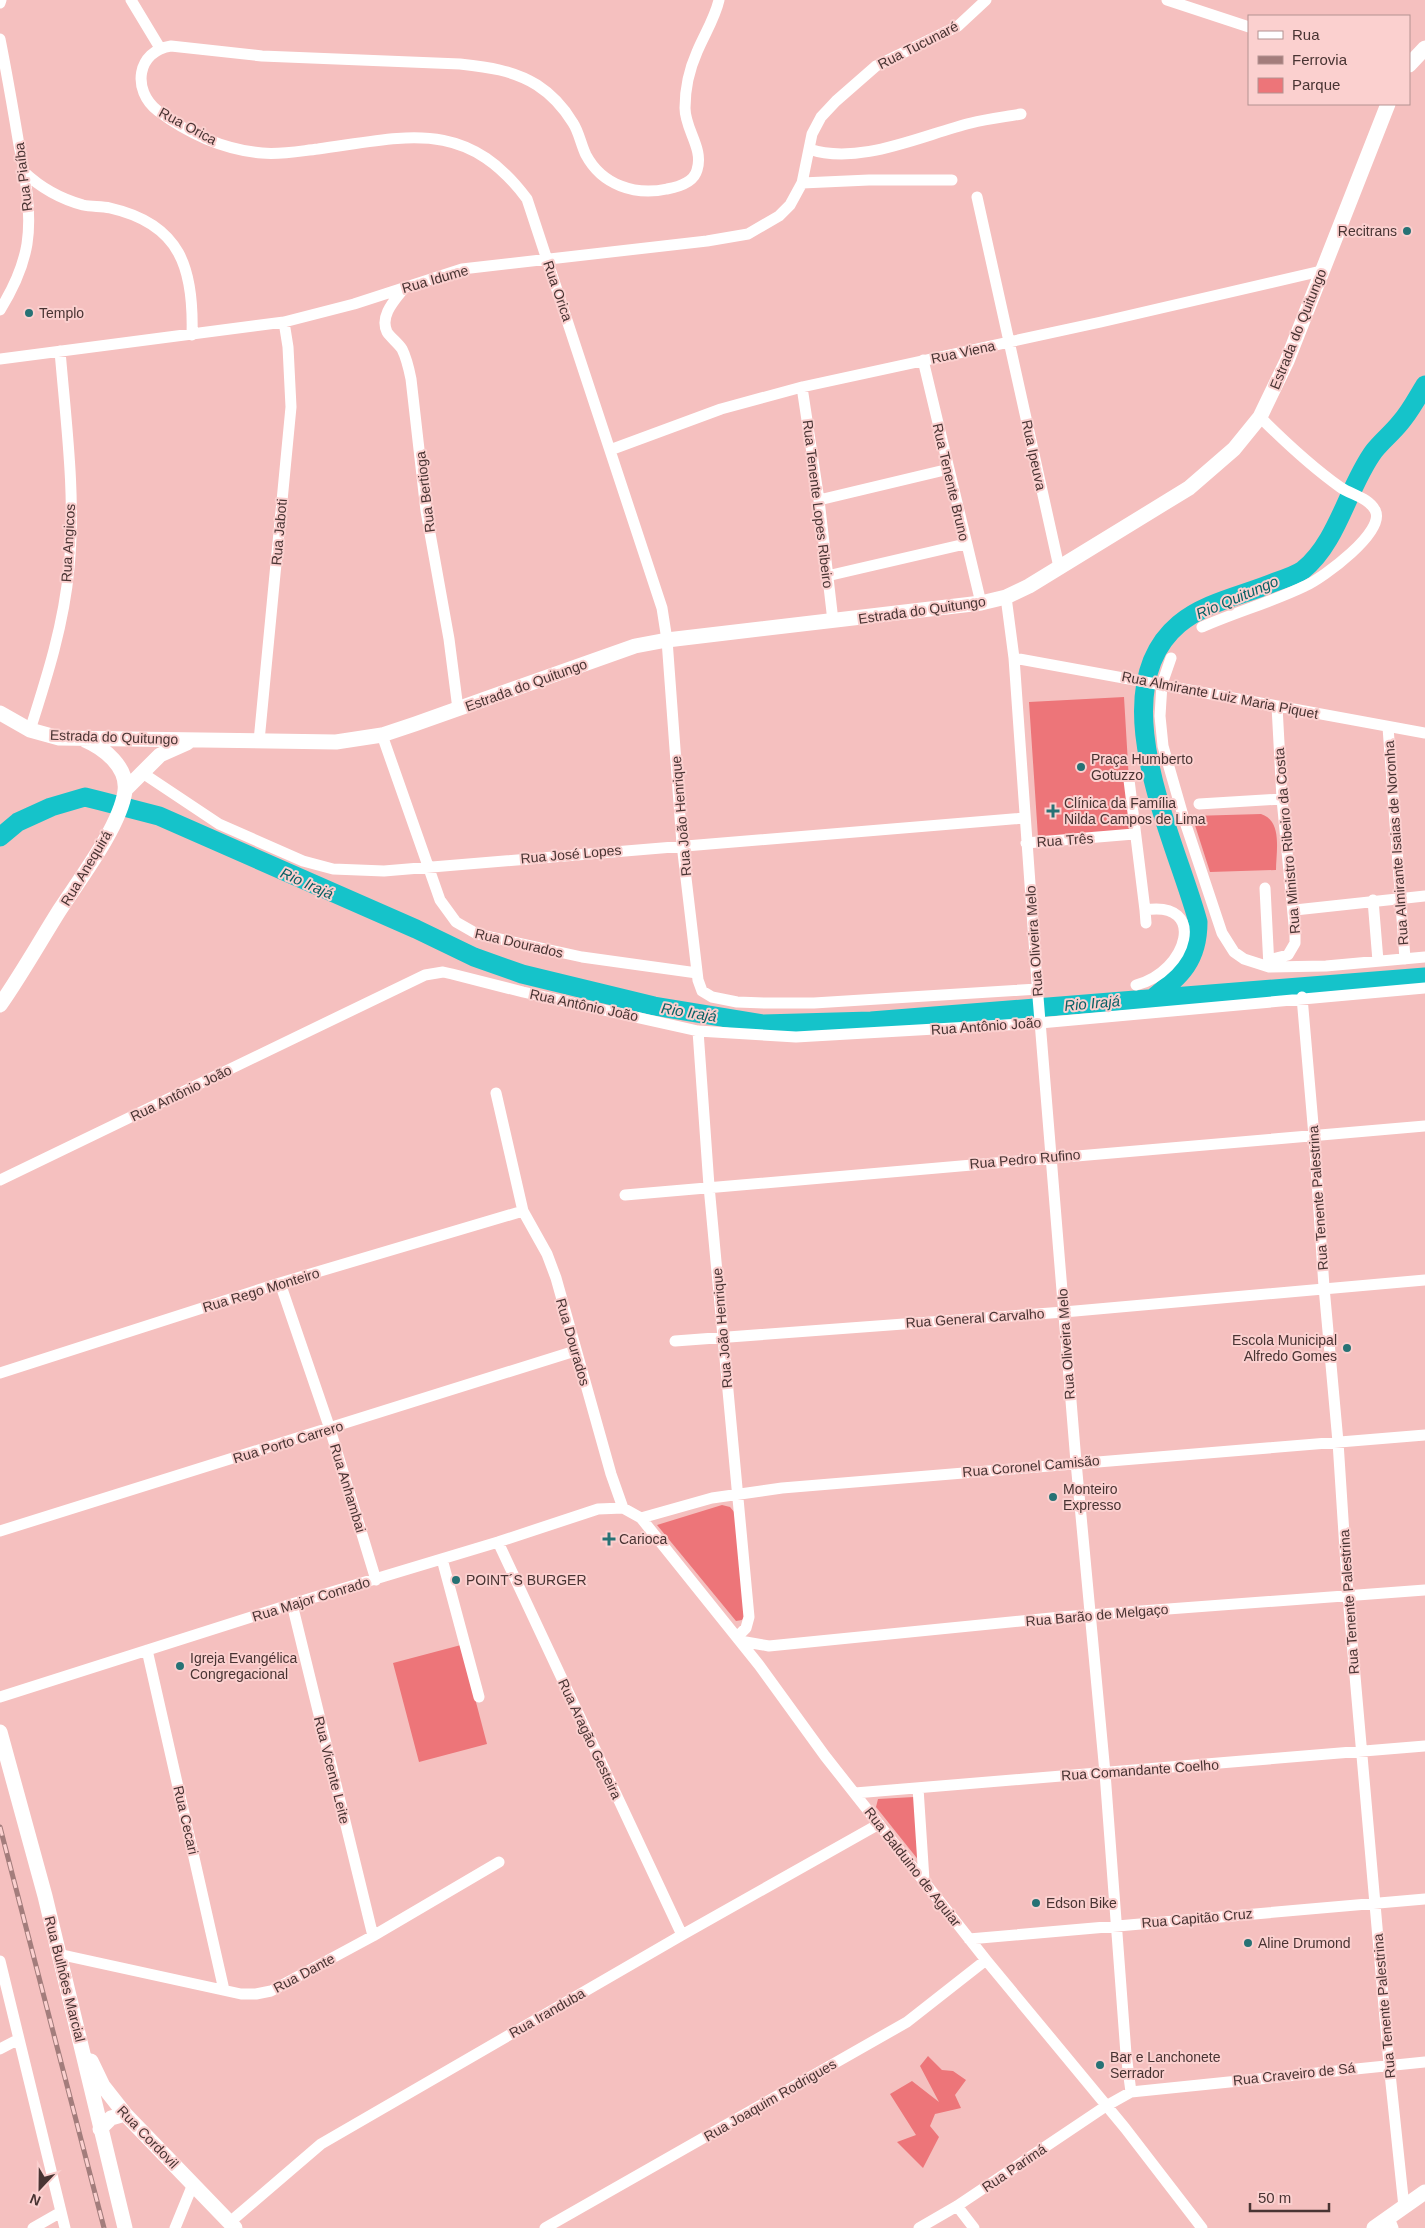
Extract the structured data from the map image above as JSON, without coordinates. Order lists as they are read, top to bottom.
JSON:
{
  "streets": {
    "main road": [
      "Estrada do Quitungo",
      "Rua Anequirá",
      "Rua Bulhões Marcial",
      "Rua Cordovil"
    ],
    "street": [
      "Rua Tucunaré",
      "Rua Orica",
      "Rua Piaíba",
      "Rua Idume",
      "Rua Viena",
      "Rua Ipeuva",
      "Rua Tenente Bruno",
      "Rua Bertioga",
      "Rua Tenente Lopes Ribeiro",
      "Rua Jaboti",
      "Rua Angicos",
      "Rua Almirante Luiz Maria Piquet",
      "Rua João Henrique",
      "Rua Três",
      "Rua Ministro Ribeiro da Costa",
      "Rua Almirante Isaias de Noronha",
      "Rua José Lopes",
      "Rua Oliveira Melo",
      "Rua Dourados",
      "Rua Antônio João",
      "Rua Pedro Rufino",
      "Rua Tenente Palestrina",
      "Rua Rego Monteiro",
      "Rua General Carvalho",
      "Rua Porto Carrero",
      "Rua Coronel Camisão",
      "Rua Anhambai",
      "Rua Major Conrado",
      "Rua Barão de Melgaço",
      "Rua Aragão Gesteira",
      "Rua Vicente Leite",
      "Rua Comandante Coelho",
      "Rua Cecari",
      "Rua Balduino de Aguiar",
      "Rua Capitão Cruz",
      "Rua Dante",
      "Rua Iranduba",
      "Rua Craveiro de Sá",
      "Rua Joaquim Rodrigues",
      "Rua Parimá"
    ]
  },
  "crossings": [
    ["Rua Tucunaré", "Rua Idume"],
    ["Rua Orica", "Rua Idume"],
    ["Rua Orica", "Estrada do Quitungo"],
    ["Rua Orica", "Rua Viena"],
    ["Rua Orica", "Rua João Henrique"],
    ["Rua Idume", "Rua Bertioga"],
    ["Rua Idume", "Rua Jaboti"],
    ["Rua Idume", "Rua Angicos"],
    ["Estrada do Quitungo", "Rua Viena"],
    ["Estrada do Quitungo", "Rua Ipeuva"],
    ["Estrada do Quitungo", "Rua Tenente Bruno"],
    ["Estrada do Quitungo", "Rua Bertioga"],
    ["Estrada do Quitungo", "Rua Tenente Lopes Ribeiro"],
    ["Estrada do Quitungo", "Rua Jaboti"],
    ["Estrada do Quitungo", "Rua Angicos"],
    ["Estrada do Quitungo", "Rua João Henrique"],
    ["Estrada do Quitungo", "Rua José Lopes"],
    ["Estrada do Quitungo", "Rua Anequirá"],
    ["Estrada do Quitungo", "Rua Oliveira Melo"],
    ["Estrada do Quitungo", "Rua Dourados"],
    ["Rua Viena", "Rua Ipeuva"],
    ["Rua Viena", "Rua Tenente Bruno"],
    ["Rua Viena", "Rua Tenente Lopes Ribeiro"],
    ["Rua Almirante Luiz Maria Piquet", "Rua Ministro Ribeiro da Costa"],
    ["Rua Almirante Luiz Maria Piquet", "Rua Almirante Isaias de Noronha"],
    ["Rua Almirante Luiz Maria Piquet", "Rua Oliveira Melo"],
    ["Rua João Henrique", "Rua José Lopes"],
    ["Rua João Henrique", "Rua Oliveira Melo"],
    ["Rua João Henrique", "Rua Dourados"],
    ["Rua João Henrique", "Rua Antônio João"],
    ["Rua João Henrique", "Rua Pedro Rufino"],
    ["Rua João Henrique", "Rua General Carvalho"],
    ["Rua João Henrique", "Rua Coronel Camisão"],
    ["Rua Três", "Rua Oliveira Melo"],
    ["Rua José Lopes", "Rua Oliveira Melo"],
    ["Rua José Lopes", "Rua Dourados"],
    ["Rua Oliveira Melo", "Rua Antônio João"],
    ["Rua Oliveira Melo", "Rua Pedro Rufino"],
    ["Rua Oliveira Melo", "Rua General Carvalho"],
    ["Rua Oliveira Melo", "Rua Coronel Camisão"],
    ["Rua Oliveira Melo", "Rua Barão de Melgaço"],
    ["Rua Oliveira Melo", "Rua Comandante Coelho"],
    ["Rua Oliveira Melo", "Rua Capitão Cruz"],
    ["Rua Oliveira Melo", "Rua Craveiro de Sá"],
    ["Rua Dourados", "Rua Rego Monteiro"],
    ["Rua Dourados", "Rua Porto Carrero"],
    ["Rua Dourados", "Rua Major Conrado"],
    ["Rua Dourados", "Rua Balduino de Aguiar"],
    ["Rua Antônio João", "Rua Tenente Palestrina"],
    ["Rua Pedro Rufino", "Rua Tenente Palestrina"],
    ["Rua Tenente Palestrina", "Rua General Carvalho"],
    ["Rua Tenente Palestrina", "Rua Coronel Camisão"],
    ["Rua Tenente Palestrina", "Rua Barão de Melgaço"],
    ["Rua Tenente Palestrina", "Rua Comandante Coelho"],
    ["Rua Tenente Palestrina", "Rua Capitão Cruz"],
    ["Rua Tenente Palestrina", "Rua Craveiro de Sá"],
    ["Rua Rego Monteiro", "Rua Anhambai"],
    ["Rua Porto Carrero", "Rua Anhambai"],
    ["Rua Coronel Camisão", "Rua Balduino de Aguiar"],
    ["Rua Anhambai", "Rua Major Conrado"],
    ["Rua Major Conrado", "Rua Aragão Gesteira"],
    ["Rua Major Conrado", "Rua Vicente Leite"],
    ["Rua Major Conrado", "Rua Cecari"],
    ["Rua Major Conrado", "Rua Balduino de Aguiar"],
    ["Rua Barão de Melgaço", "Rua Balduino de Aguiar"],
    ["Rua Aragão Gesteira", "Rua Iranduba"],
    ["Rua Vicente Leite", "Rua Dante"],
    ["Rua Comandante Coelho", "Rua Balduino de Aguiar"],
    ["Rua Cecari", "Rua Dante"],
    ["Rua Balduino de Aguiar", "Rua Capitão Cruz"],
    ["Rua Balduino de Aguiar", "Rua Iranduba"],
    ["Rua Balduino de Aguiar", "Rua Craveiro de Sá"],
    ["Rua Balduino de Aguiar", "Rua Joaquim Rodrigues"],
    ["Rua Balduino de Aguiar", "Rua Parimá"],
    ["Rua Dante", "Rua Bulhões Marcial"],
    ["Rua Bulhões Marcial", "Rua Cordovil"],
    ["Rua Iranduba", "Rua Cordovil"],
    ["Rua Craveiro de Sá", "Rua Parimá"]
  ],
  "water": ["Rio Quitungo", "Rio Irajá"],
  "places": {
    "other": [
      "Recitrans",
      "Templo",
      "Praça Humberto Gotuzzo",
      "Escola Municipal Alfredo Gomes",
      "Monteiro Expresso",
      "POINT´S BURGER",
      "Igreja Evangélica Congregacional",
      "Edson Bike",
      "Aline Drumond",
      "Bar e Lanchonete Serrador"
    ],
    "health": ["Clínica da Família Nilda Campos de Lima", "Carioca"]
  },
  "legend": ["Rua", "Ferrovia", "Parque"],
  "scale_bar": "50 m",
  "north": "bottom"
}
